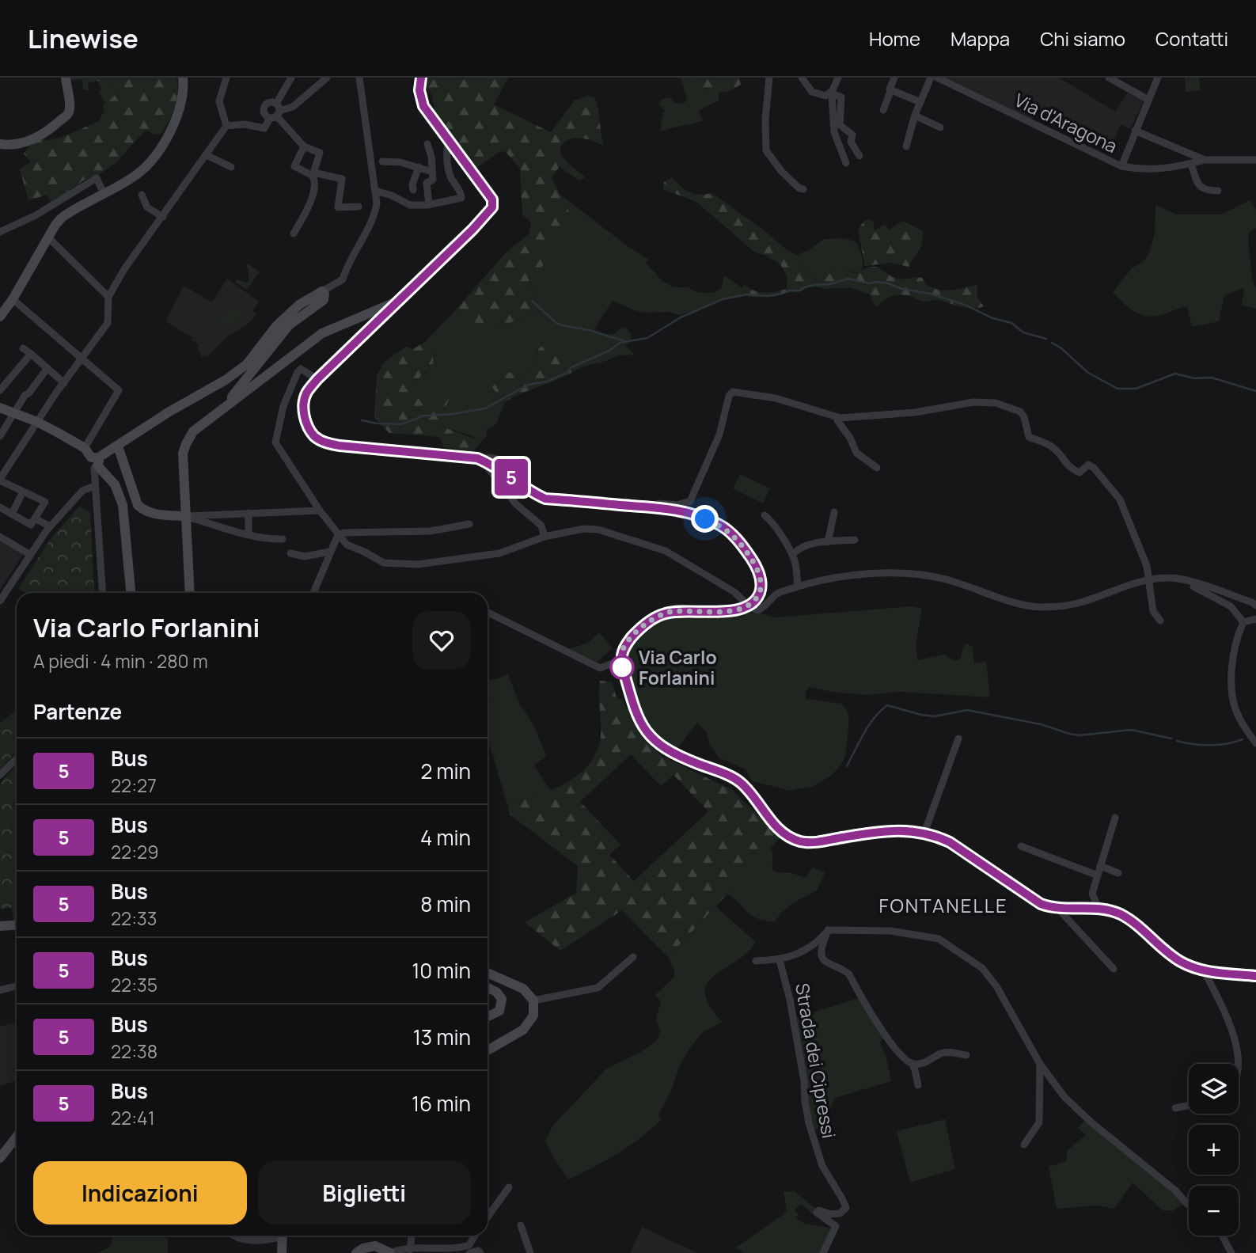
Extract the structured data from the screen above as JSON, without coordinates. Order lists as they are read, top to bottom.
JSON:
{
  "streets": {
    "street": ["Via d'Aragona", "Strada dei Cipressi"]
  },
  "districts": ["FONTANELLE"],
  "places": ["Via Carlo Forlanini"],
  "lines": ["bus line 5"],
  "page": {
    "header": "Linewise",
    "nav": [
      "Home",
      "Mappa",
      "Chi siamo",
      "Contatti"
    ],
    "on_map": "5",
    "heading": [
      ["Via Carlo Forlanini", "A piedi · 4 min · 280 m"],
      "Partenze"
    ],
    "list": [
      {
        "mark": "5",
        "name": "Bus",
        "note": "22:27",
        "value": "2 min"
      },
      {
        "mark": "5",
        "name": "Bus",
        "note": "22:29",
        "value": "4 min"
      },
      {
        "mark": "5",
        "name": "Bus",
        "note": "22:33",
        "value": "8 min"
      },
      {
        "mark": "5",
        "name": "Bus",
        "note": "22:35",
        "value": "10 min"
      },
      {
        "mark": "5",
        "name": "Bus",
        "note": "22:38",
        "value": "13 min"
      },
      {
        "mark": "5",
        "name": "Bus",
        "note": "22:41",
        "value": "16 min"
      }
    ],
    "map_buttons": ["+", "−"],
    "buttons": ["Indicazioni", "Biglietti"]
  }
}
